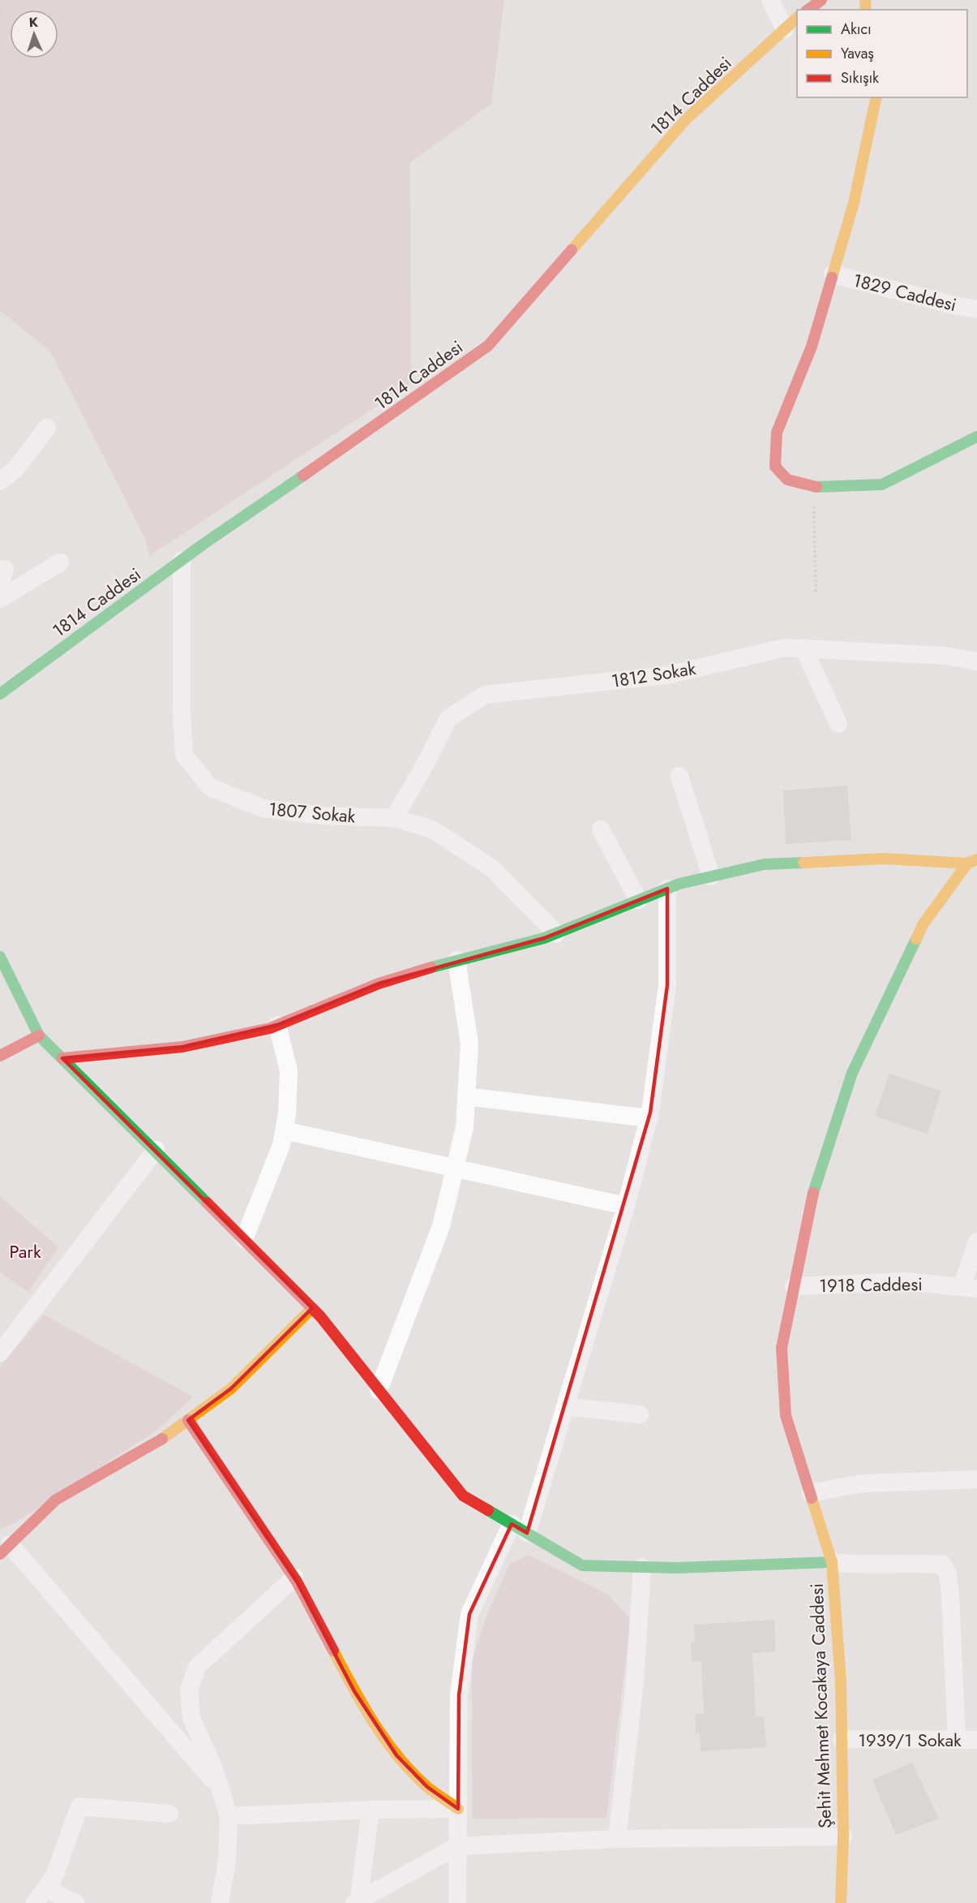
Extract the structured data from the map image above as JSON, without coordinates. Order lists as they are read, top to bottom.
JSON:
{
  "streets": {
    "street": [
      "1814 Caddesi",
      "1829 Caddesi",
      "1812 Sokak",
      "1807 Sokak",
      "1918 Caddesi",
      "Şehit Mehmet Kocakaya Caddesi",
      "1939/1 Sokak"
    ]
  },
  "crossings": [
    ["1814 Caddesi", "1807 Sokak"],
    ["1812 Sokak", "1807 Sokak"],
    ["1918 Caddesi", "Şehit Mehmet Kocakaya Caddesi"],
    ["Şehit Mehmet Kocakaya Caddesi", "1939/1 Sokak"]
  ],
  "parks": ["Park"],
  "legend": ["Akıcı", "Yavaş", "Sıkışık"],
  "north": "top"
}
